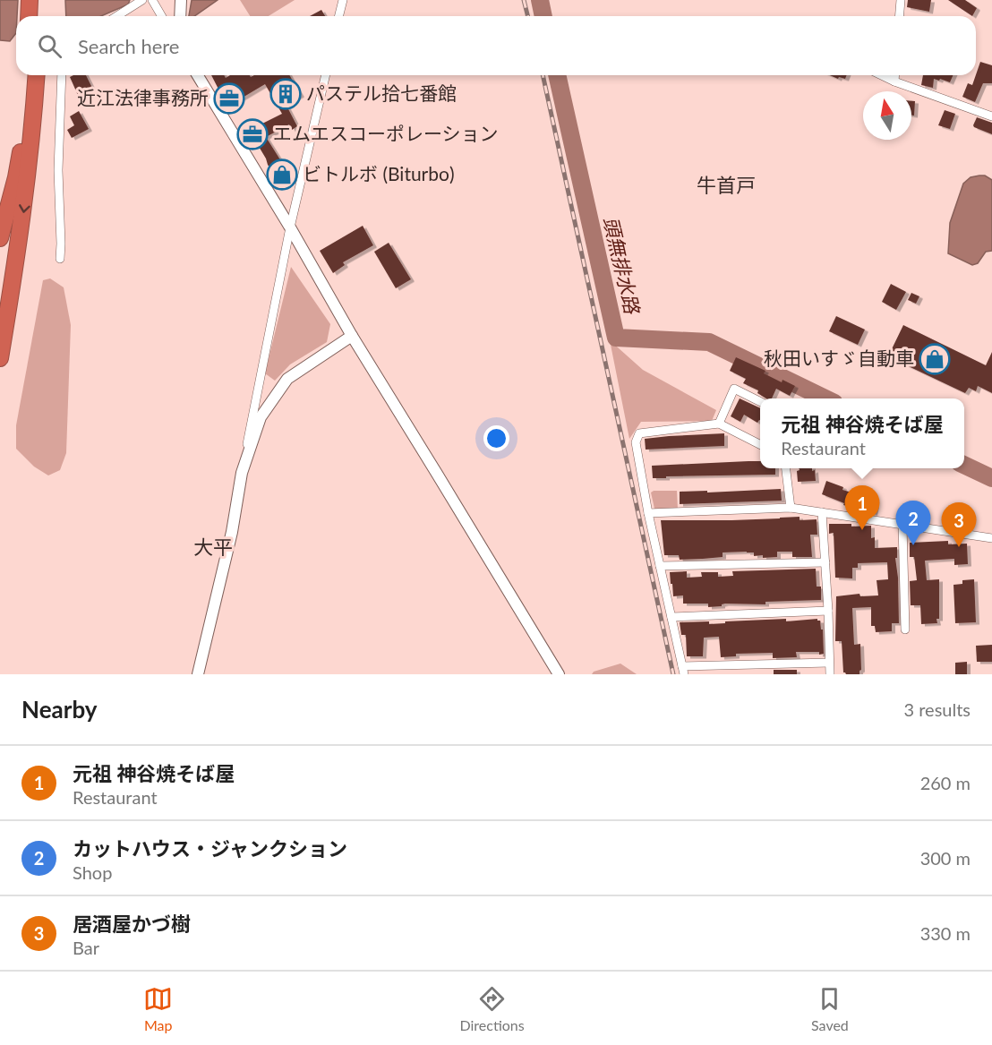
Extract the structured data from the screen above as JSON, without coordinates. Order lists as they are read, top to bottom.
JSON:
{
  "districts": ["牛首戸", "大平"],
  "water": ["頭無排水路"],
  "places": {
    "building": ["パステル拾七番館"],
    "office": ["近江法律事務所", "エムエスコーポレーション"],
    "shop": ["ビトルボ (Biturbo)", "秋田いすゞ自動車"]
  },
  "north": "top",
  "page": {
    "search": "Search here",
    "popup": ["元祖 神谷焼そば屋", "Restaurant"],
    "pins": ["1", "2", "3"],
    "heading": ["Nearby", "3 results"],
    "list": [
      {
        "mark": "1",
        "name": "元祖 神谷焼そば屋",
        "note": "Restaurant",
        "value": "260 m"
      },
      {
        "mark": "2",
        "name": "カットハウス・ジャンクション",
        "note": "Shop",
        "value": "300 m"
      },
      {
        "mark": "3",
        "name": "居酒屋かづ樹",
        "note": "Bar",
        "value": "330 m"
      }
    ],
    "nav": ["Map", "Directions", "Saved"]
  }
}
